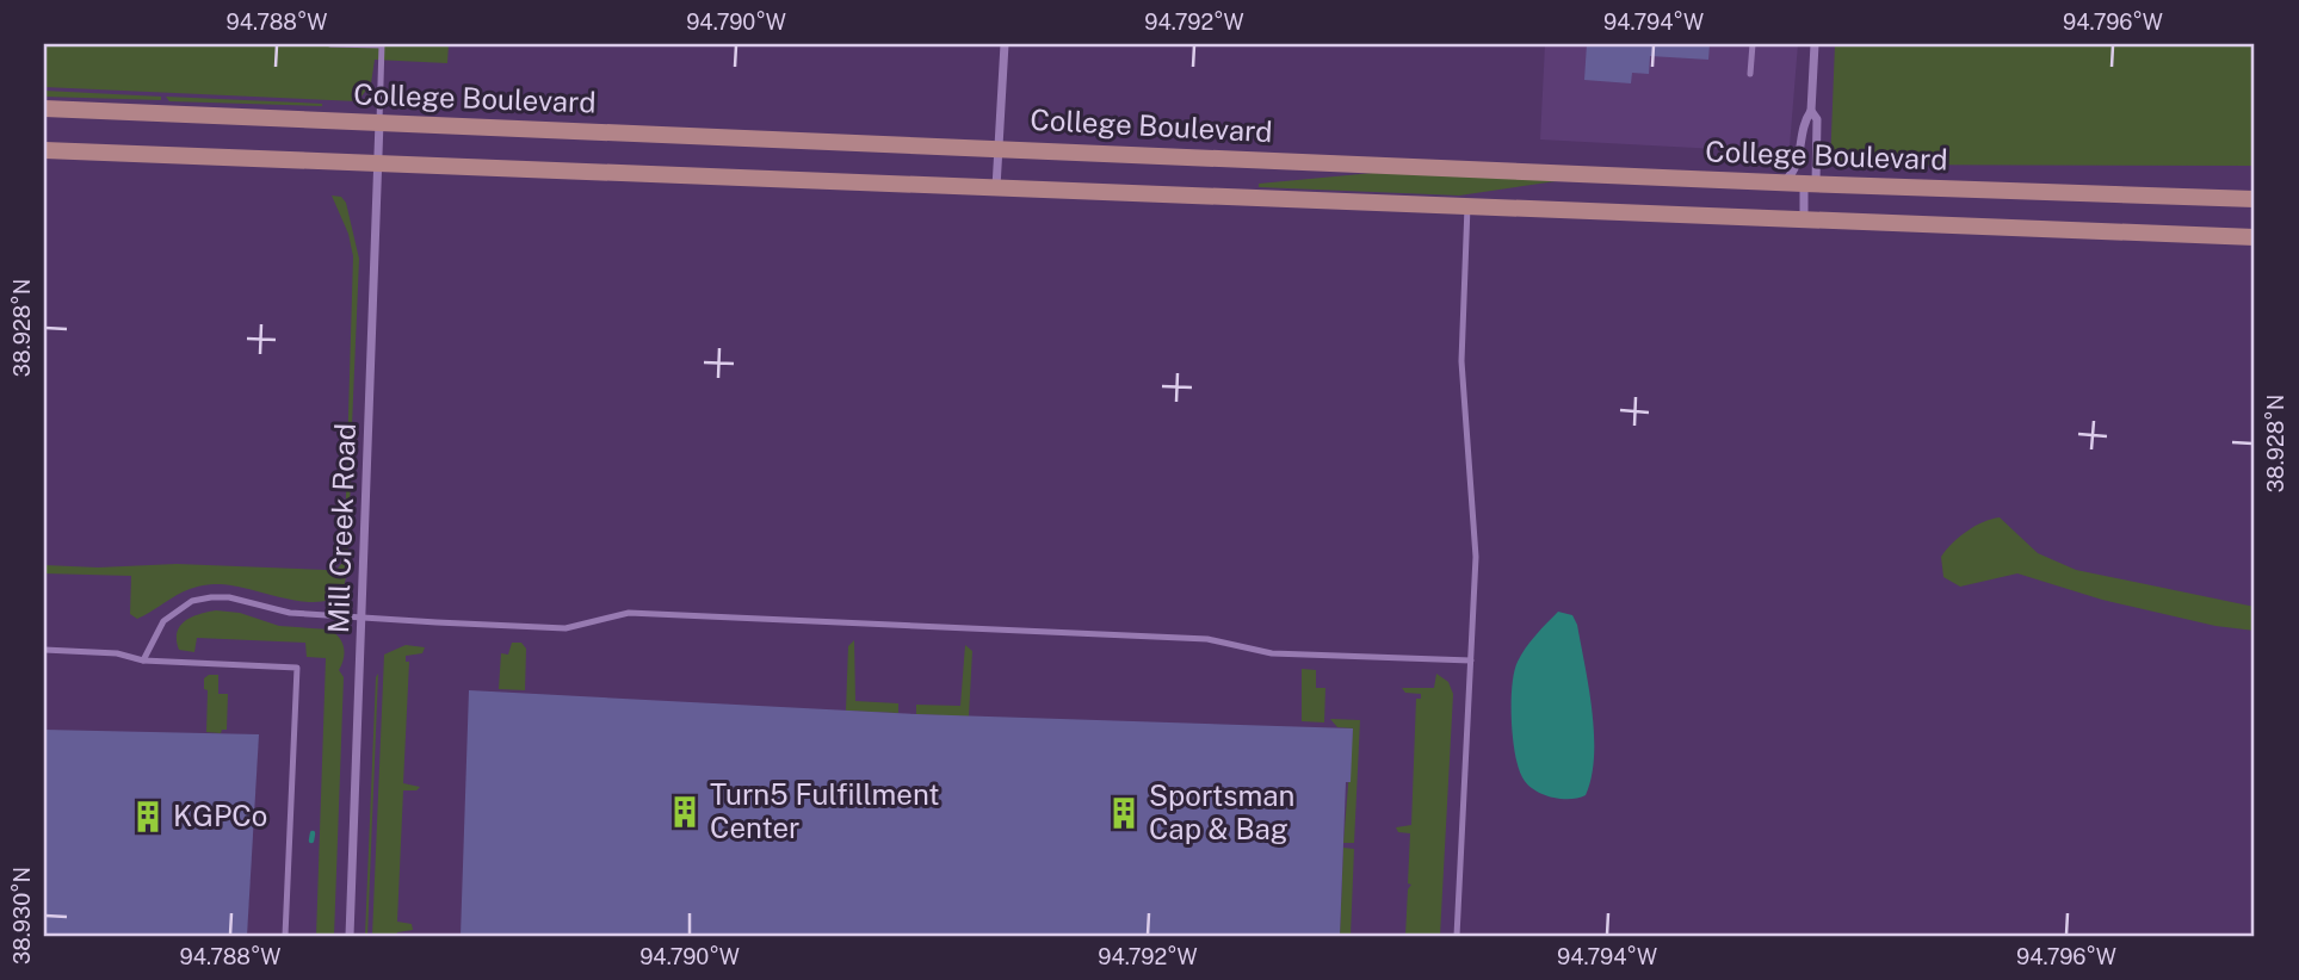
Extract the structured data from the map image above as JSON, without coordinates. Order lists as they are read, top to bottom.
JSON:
{
  "streets": {
    "main road": ["College Boulevard"],
    "street": ["Mill Creek Road"]
  },
  "crossings": [
    ["College Boulevard", "Mill Creek Road"]
  ],
  "places": {
    "building": ["Turn5 Fulfillment Center", "Sportsman Cap & Bag", "KGPCo"]
  },
  "coordinates": [
    "94.788°W",
    "94.790°W",
    "94.792°W",
    "94.794°W",
    "94.796°W",
    "38.928°N",
    "38.930°N"
  ]
}
